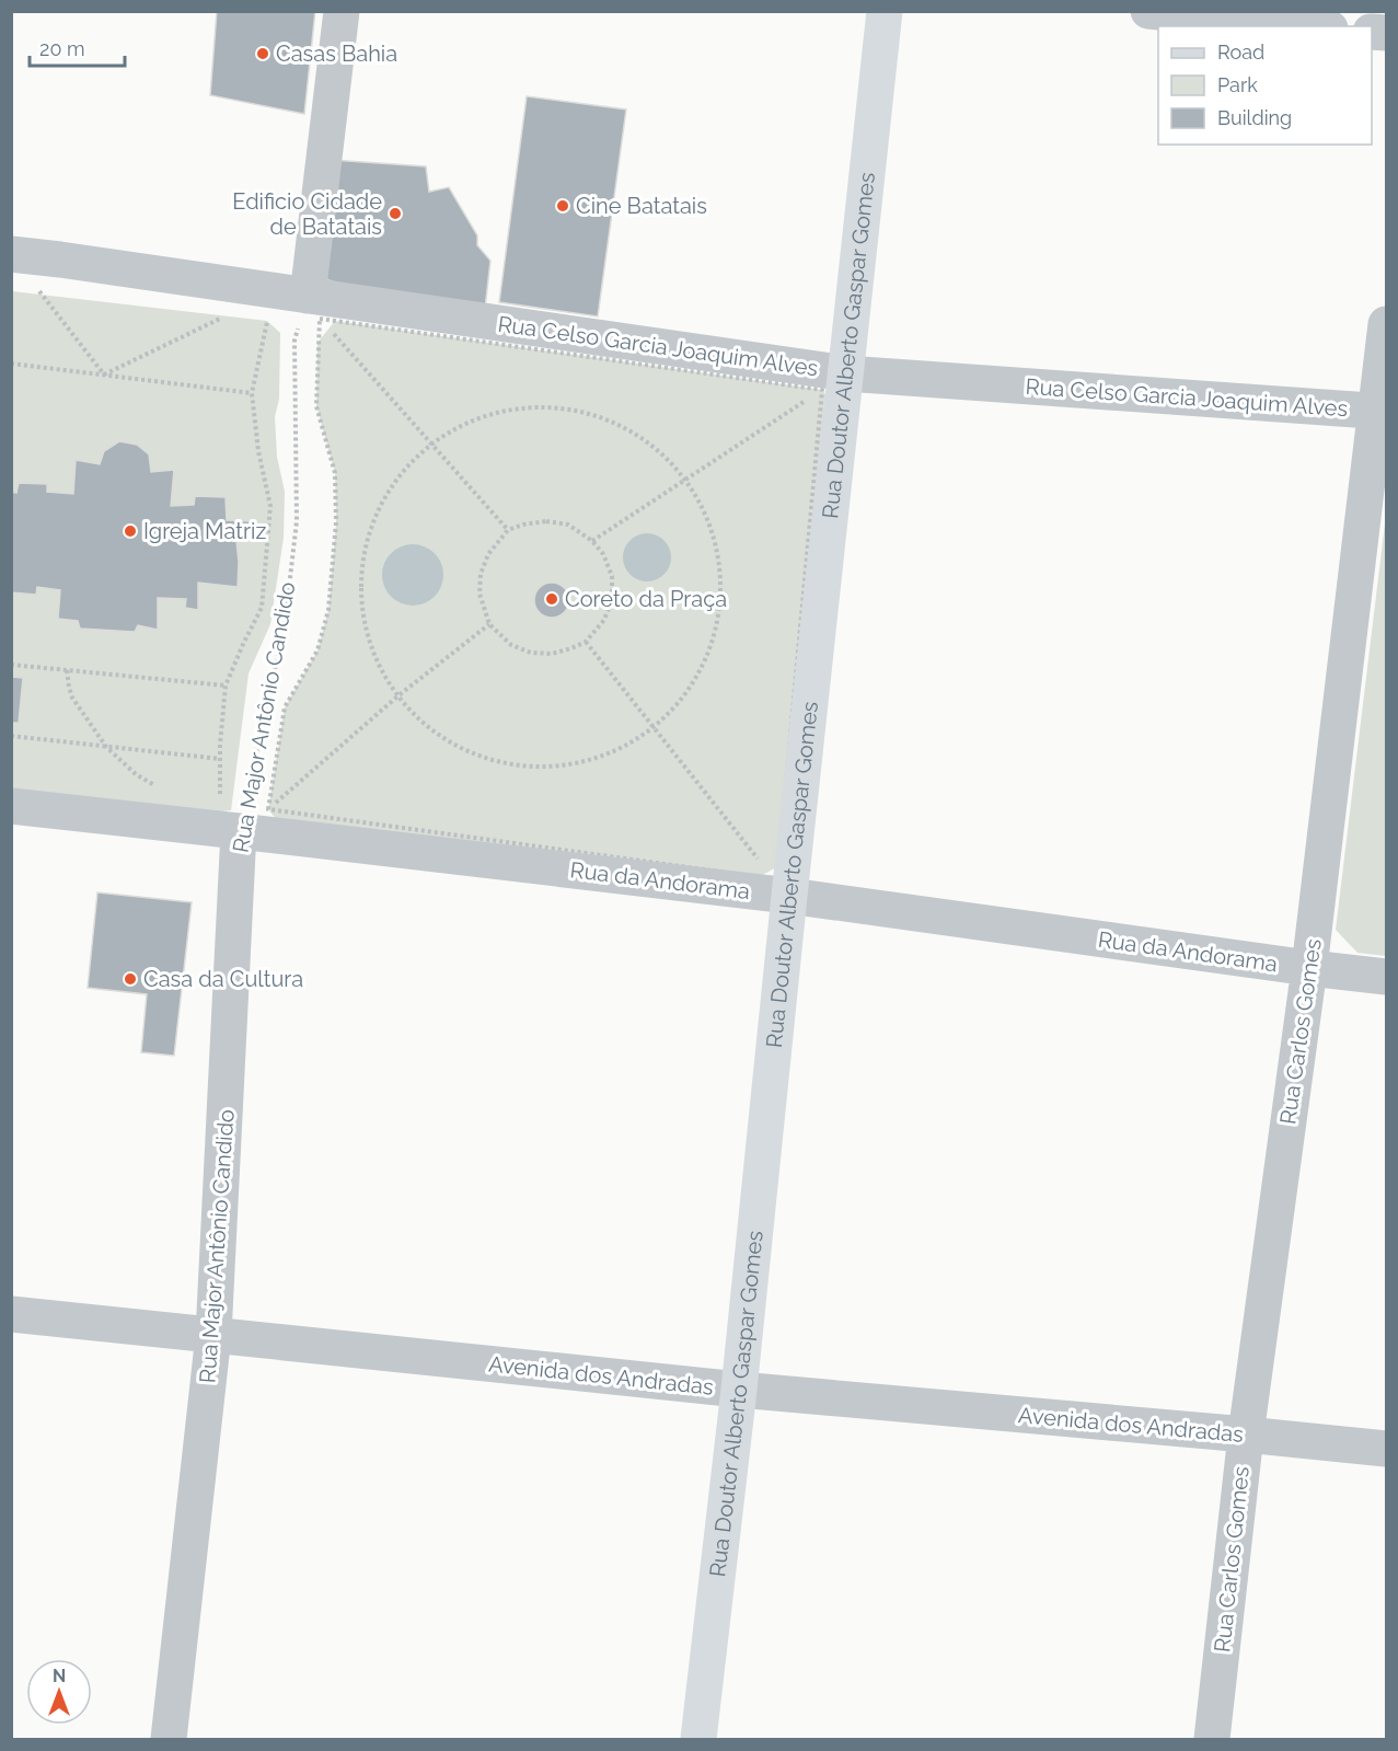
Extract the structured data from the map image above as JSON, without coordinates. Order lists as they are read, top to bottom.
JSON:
{
  "streets": {
    "main road": ["Rua Doutor Alberto Gaspar Gomes"],
    "street": [
      "Rua Celso Garcia Joaquim Alves",
      "Rua Major Antônio Candido",
      "Rua da Andorama",
      "Rua Carlos Gomes",
      "Avenida dos Andradas"
    ]
  },
  "crossings": [
    ["Rua Celso Garcia Joaquim Alves", "Rua Doutor Alberto Gaspar Gomes"],
    ["Rua Celso Garcia Joaquim Alves", "Rua Major Antônio Candido"],
    ["Rua Celso Garcia Joaquim Alves", "Rua Carlos Gomes"],
    ["Rua Doutor Alberto Gaspar Gomes", "Rua da Andorama"],
    ["Rua Doutor Alberto Gaspar Gomes", "Avenida dos Andradas"],
    ["Rua Major Antônio Candido", "Rua da Andorama"],
    ["Rua Major Antônio Candido", "Avenida dos Andradas"],
    ["Rua da Andorama", "Rua Carlos Gomes"],
    ["Rua Carlos Gomes", "Avenida dos Andradas"]
  ],
  "places": [
    "Casas Bahia",
    "Cine Batatais",
    "Edificio Cidade de Batatais",
    "Igreja Matriz",
    "Coreto da Praça",
    "Casa da Cultura"
  ],
  "legend": ["Road", "Park", "Building"],
  "scale_bar": "20 m",
  "north": "top"
}
